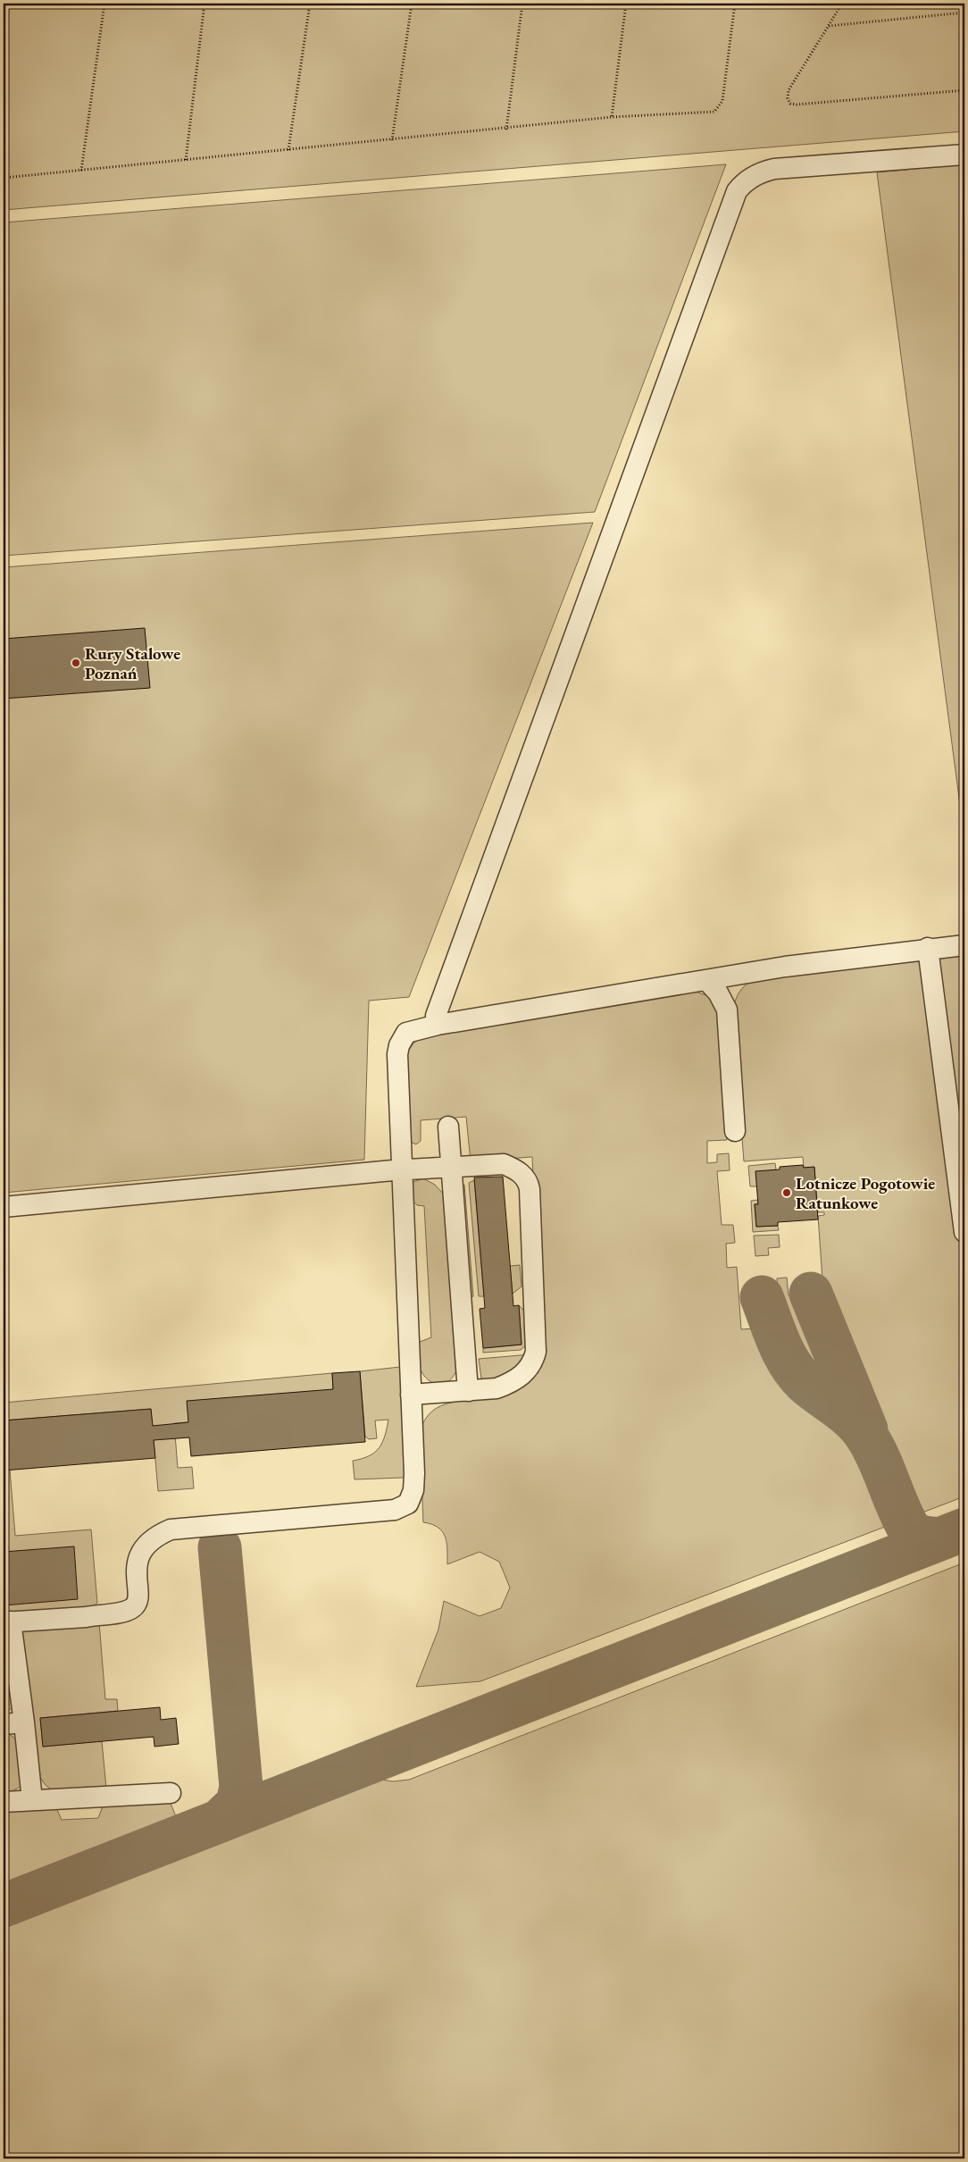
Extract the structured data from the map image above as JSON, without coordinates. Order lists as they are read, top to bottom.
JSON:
{
  "places": ["Rury Stalowe Poznań", "Lotnicze Pogotowie Ratunkowe"]
}
